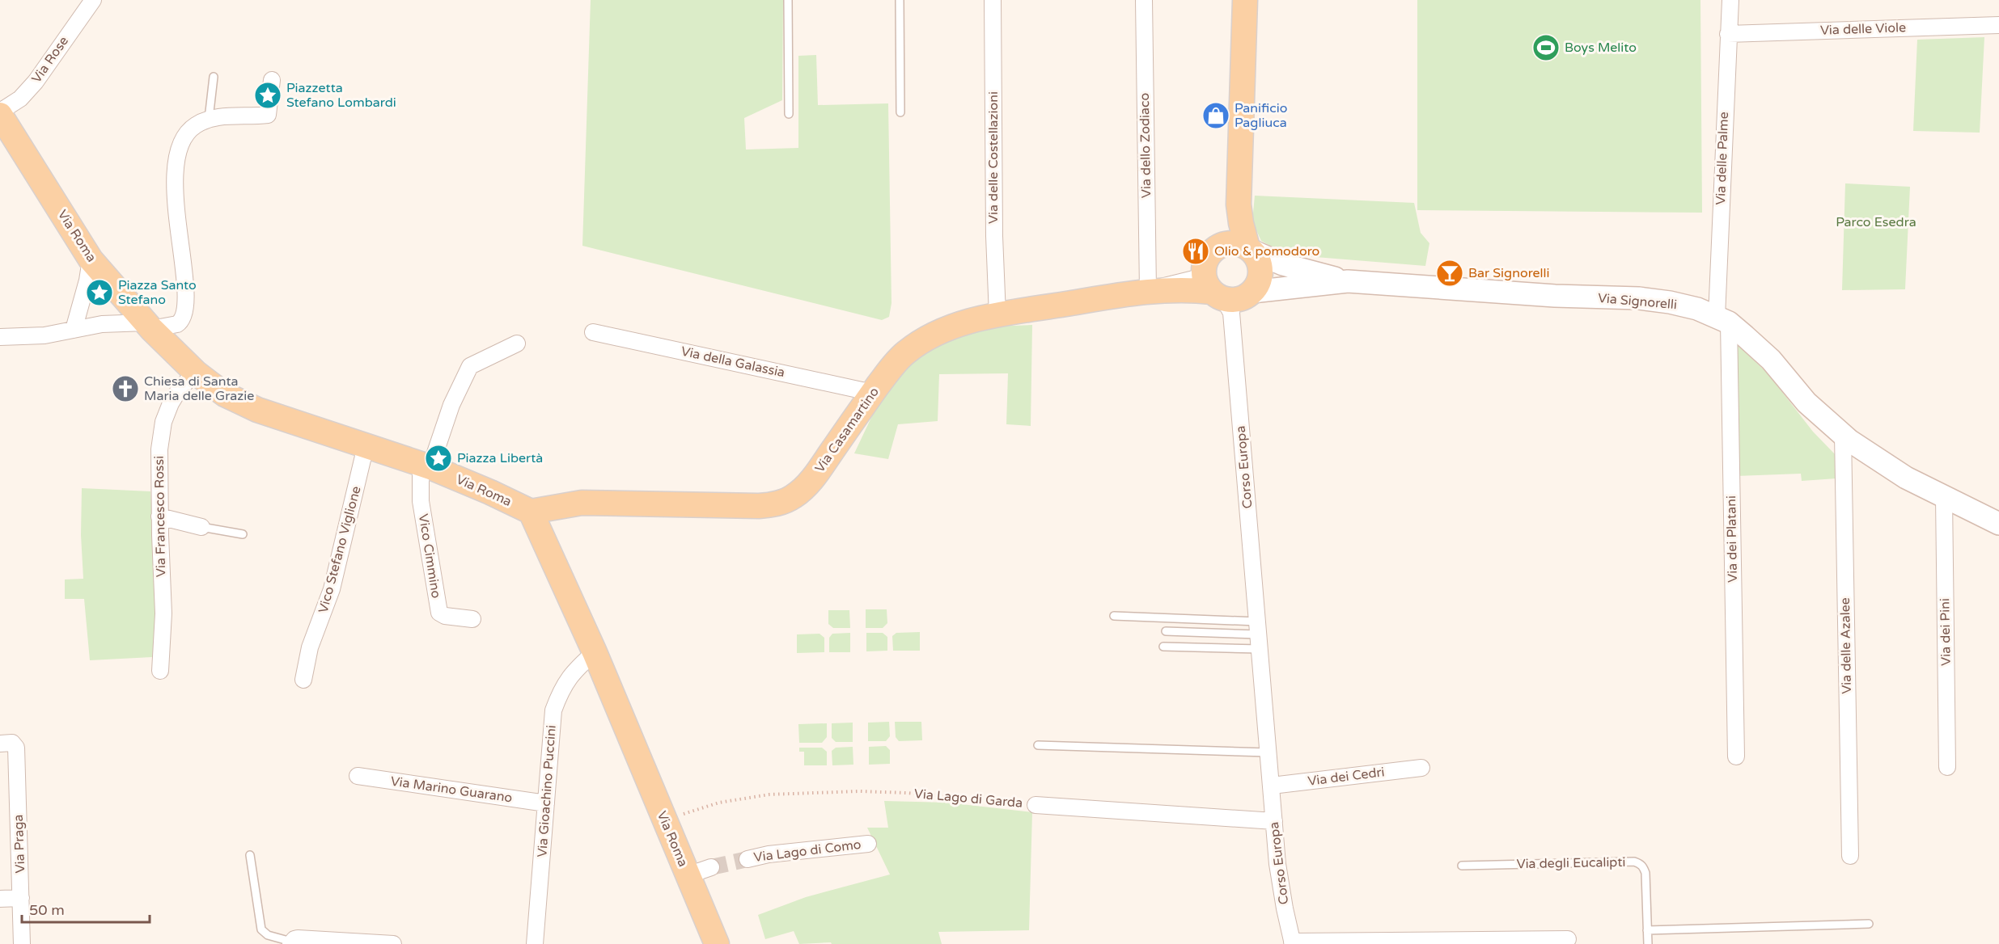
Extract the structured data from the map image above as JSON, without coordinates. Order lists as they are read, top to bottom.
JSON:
{
  "streets": {
    "main road": ["Via Roma", "Via Casamartino"],
    "street": [
      "Via delle Viole",
      "Via Rose",
      "Via dello Zodiaco",
      "Via delle Costellazioni",
      "Via delle Palme",
      "Via Signorelli",
      "Via della Galassia",
      "Corso Europa",
      "Via Francesco Rossi",
      "Via dei Platani",
      "Vico Stefano Viglione",
      "Vico Cimmino",
      "Via dei Pini",
      "Via delle Azalee",
      "Via dei Cedri",
      "Via Marino Guarano",
      "Via Gioachino Puccini",
      "Via Lago di Garda",
      "Via Praga",
      "Via Lago di Como"
    ],
    "lane": ["Via degli Eucalipti"]
  },
  "crossings": [
    ["Via delle Viole", "Via delle Palme"],
    ["Via Rose", "Via Roma"],
    ["Via dello Zodiaco", "Via Casamartino"],
    ["Via delle Costellazioni", "Via Casamartino"],
    ["Via delle Palme", "Via Signorelli"],
    ["Via delle Palme", "Via dei Platani"],
    ["Via Roma", "Via Casamartino"],
    ["Via Roma", "Via Francesco Rossi"],
    ["Via Roma", "Vico Stefano Viglione"],
    ["Via Roma", "Vico Cimmino"],
    ["Via Roma", "Via Gioachino Puccini"],
    ["Via Roma", "Via Lago di Garda"],
    ["Via Signorelli", "Via Casamartino"],
    ["Via Signorelli", "Corso Europa"],
    ["Via Signorelli", "Via dei Platani"],
    ["Via Signorelli", "Via dei Pini"],
    ["Via Signorelli", "Via delle Azalee"],
    ["Via della Galassia", "Via Casamartino"],
    ["Via Casamartino", "Corso Europa"],
    ["Corso Europa", "Via dei Cedri"],
    ["Corso Europa", "Via Lago di Garda"],
    ["Via Marino Guarano", "Via Gioachino Puccini"]
  ],
  "parks": ["Parco Esedra"],
  "places": {
    "sports": ["Boys Melito"],
    "place": ["Piazzetta Stefano Lombardi", "Piazza Santo Stefano", "Piazza Libertà"],
    "shop": ["Panificio Pagliuca"],
    "restaurant": ["Olio & pomodoro"],
    "bar": ["Bar Signorelli"],
    "church": ["Chiesa di Santa Maria delle Grazie"]
  },
  "scale_bar": "50 m"
}
